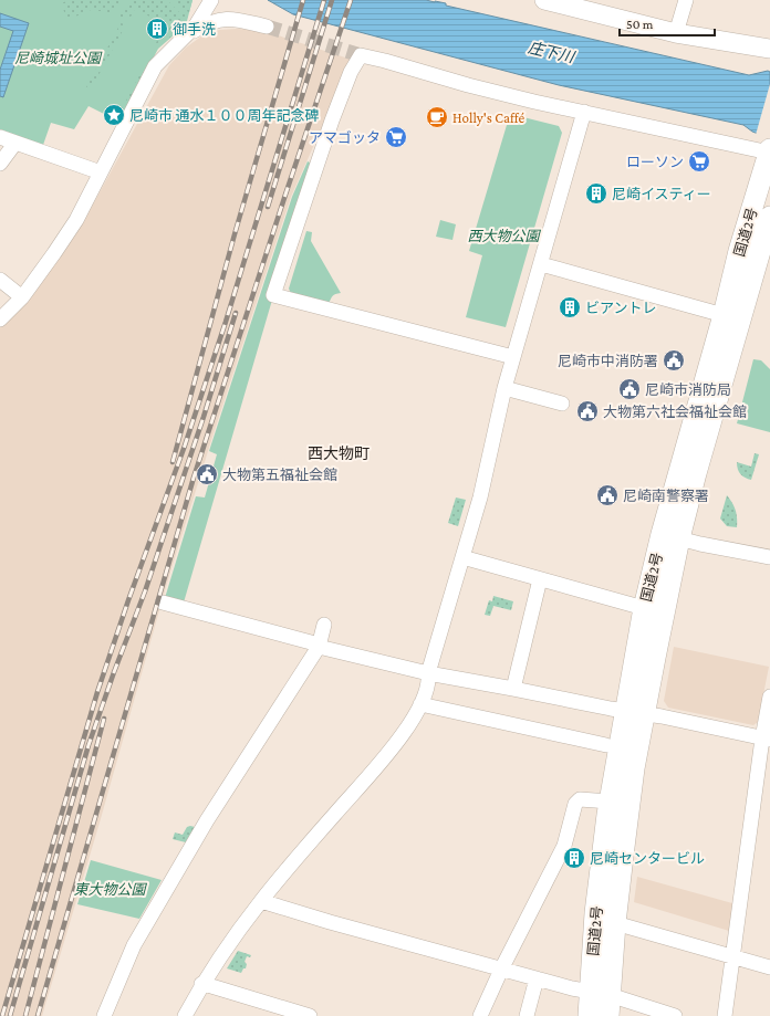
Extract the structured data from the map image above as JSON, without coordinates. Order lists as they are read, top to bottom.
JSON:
{
  "streets": {
    "highway": ["国道2号"]
  },
  "districts": ["西大物町"],
  "water": ["庄下川"],
  "parks": ["尼崎城址公園", "西大物公園", "東大物公園"],
  "places": {
    "building": [
      "御手洗",
      "尼崎イスティー",
      "ビアントレ",
      "尼崎センタービル"
    ],
    "place": ["尼崎市 通水１００周年記念碑"],
    "cafe": ["Holly's Caffé"],
    "supermarket": ["アマゴッタ", "ローソン"],
    "public building": [
      "尼崎市中消防署",
      "尼崎市消防局",
      "大物第六社会福祉会館",
      "大物第五福祉会館",
      "尼崎南警察署"
    ]
  },
  "scale_bar": "50 m"
}
